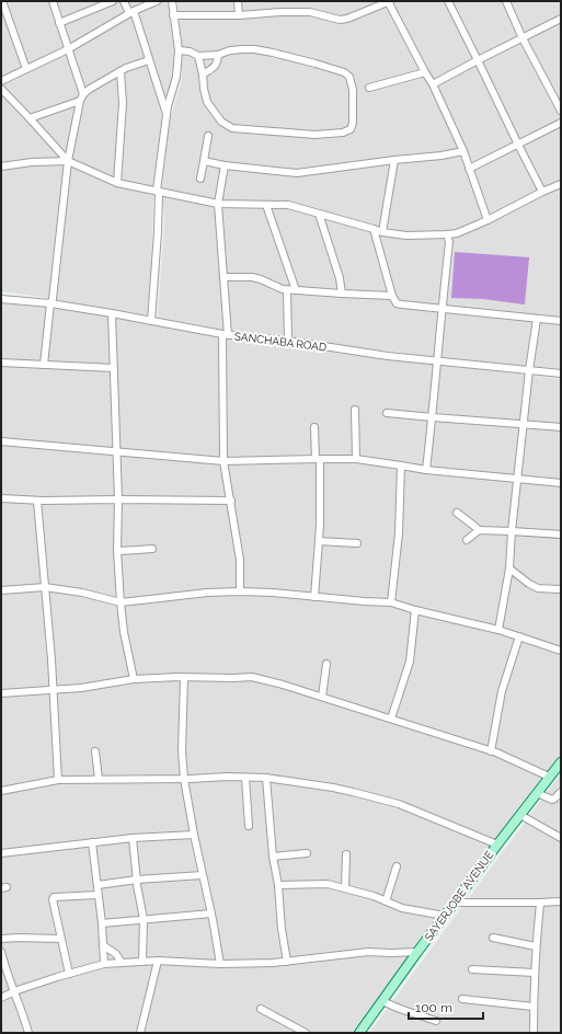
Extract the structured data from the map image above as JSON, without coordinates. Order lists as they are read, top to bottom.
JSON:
{
  "streets": {
    "main road": ["SAYERJOBE AVENUE"],
    "street": ["SANCHABA ROAD"]
  },
  "scale_bar": "100 m"
}
